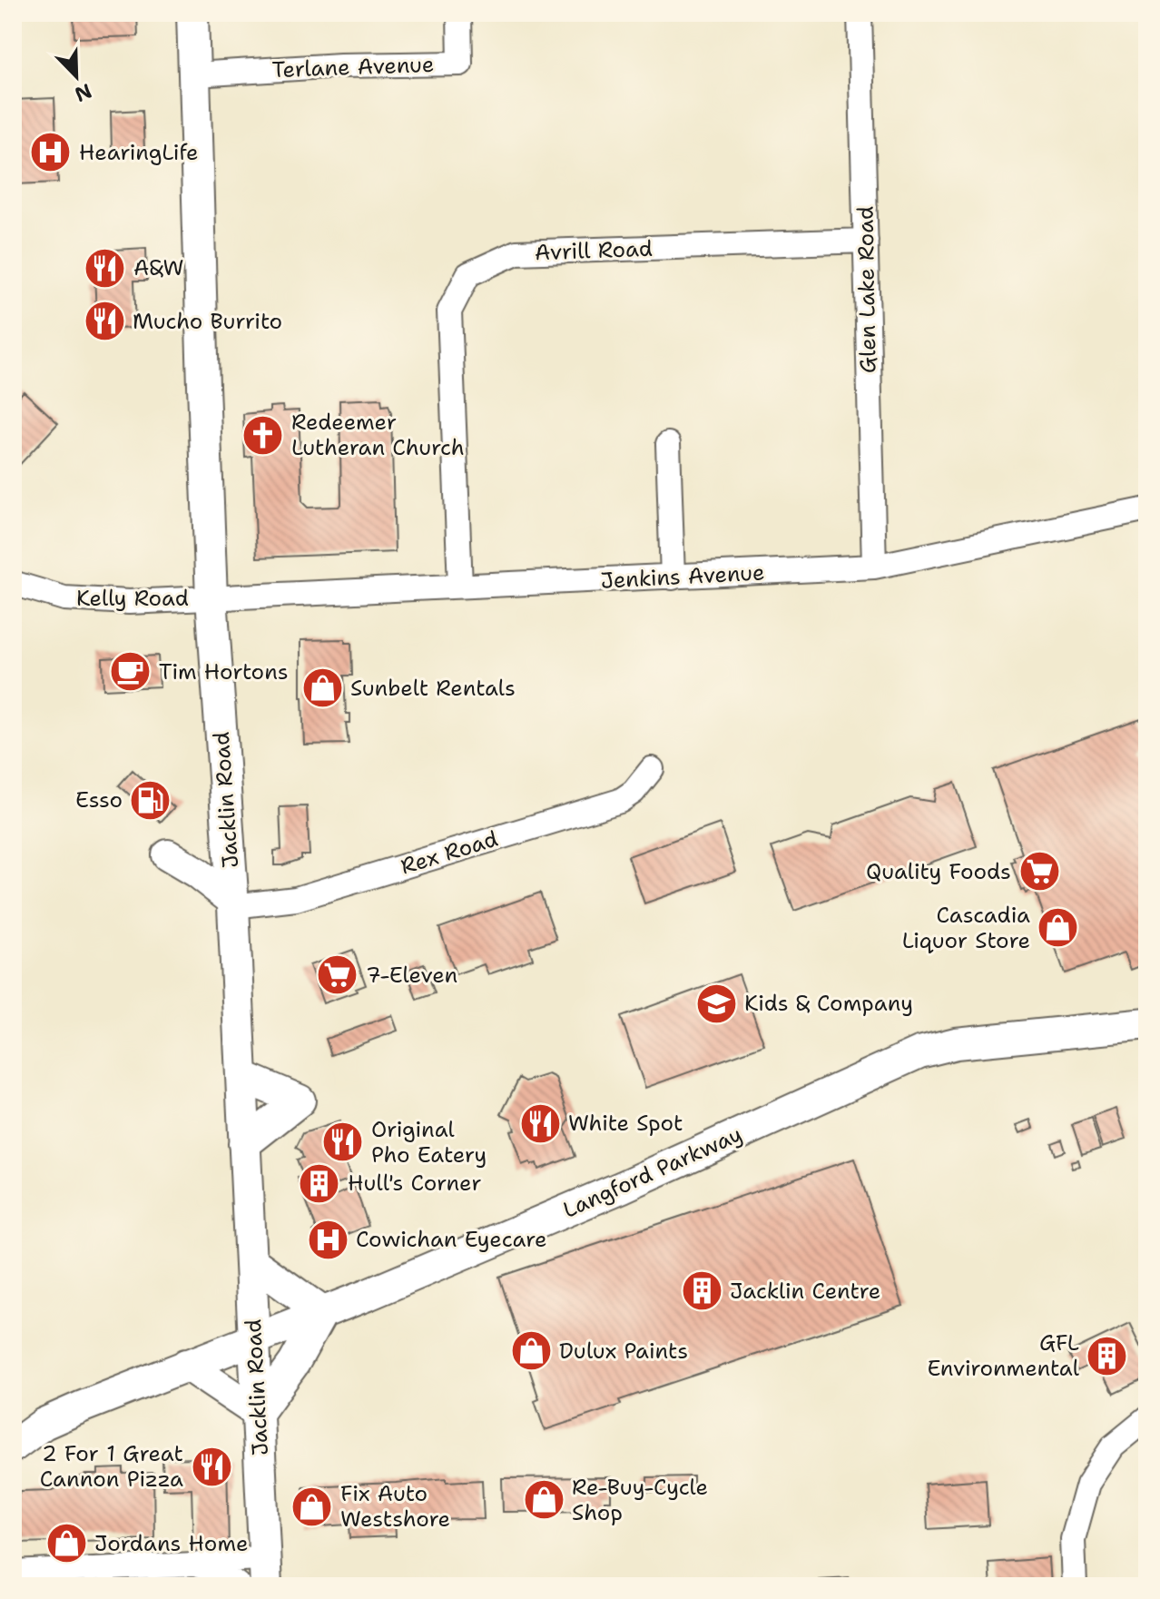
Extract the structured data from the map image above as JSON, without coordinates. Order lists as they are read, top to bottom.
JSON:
{
  "streets": {
    "main road": ["Jacklin Road", "Langford Parkway"],
    "street": [
      "Terlane Avenue",
      "Avrill Road",
      "Glen Lake Road",
      "Jenkins Avenue",
      "Kelly Road",
      "Rex Road"
    ]
  },
  "crossings": [
    ["Terlane Avenue", "Jacklin Road"],
    ["Avrill Road", "Glen Lake Road"],
    ["Avrill Road", "Jenkins Avenue"],
    ["Glen Lake Road", "Jenkins Avenue"],
    ["Jenkins Avenue", "Kelly Road"],
    ["Jenkins Avenue", "Jacklin Road"],
    ["Kelly Road", "Jacklin Road"],
    ["Jacklin Road", "Rex Road"],
    ["Jacklin Road", "Langford Parkway"]
  ],
  "places": {
    "hospital": ["HearingLife", "Cowichan Eyecare"],
    "restaurant": [
      "A&W",
      "Mucho Burrito",
      "White Spot",
      "Original Pho Eatery",
      "2 For 1 Great Cannon Pizza"
    ],
    "church": ["Redeemer Lutheran Church"],
    "cafe": ["Tim Hortons"],
    "shop": [
      "Sunbelt Rentals",
      "Cascadia Liquor Store",
      "Dulux Paints",
      "Re-Buy-Cycle Shop",
      "Fix Auto Westshore",
      "Jordans Home"
    ],
    "fuel station": ["Esso"],
    "supermarket": ["Quality Foods", "7-Eleven"],
    "school or university": ["Kids & Company"],
    "building": ["Hull's Corner", "Jacklin Centre", "GFL Environmental"]
  },
  "north": "bottom right"
}
